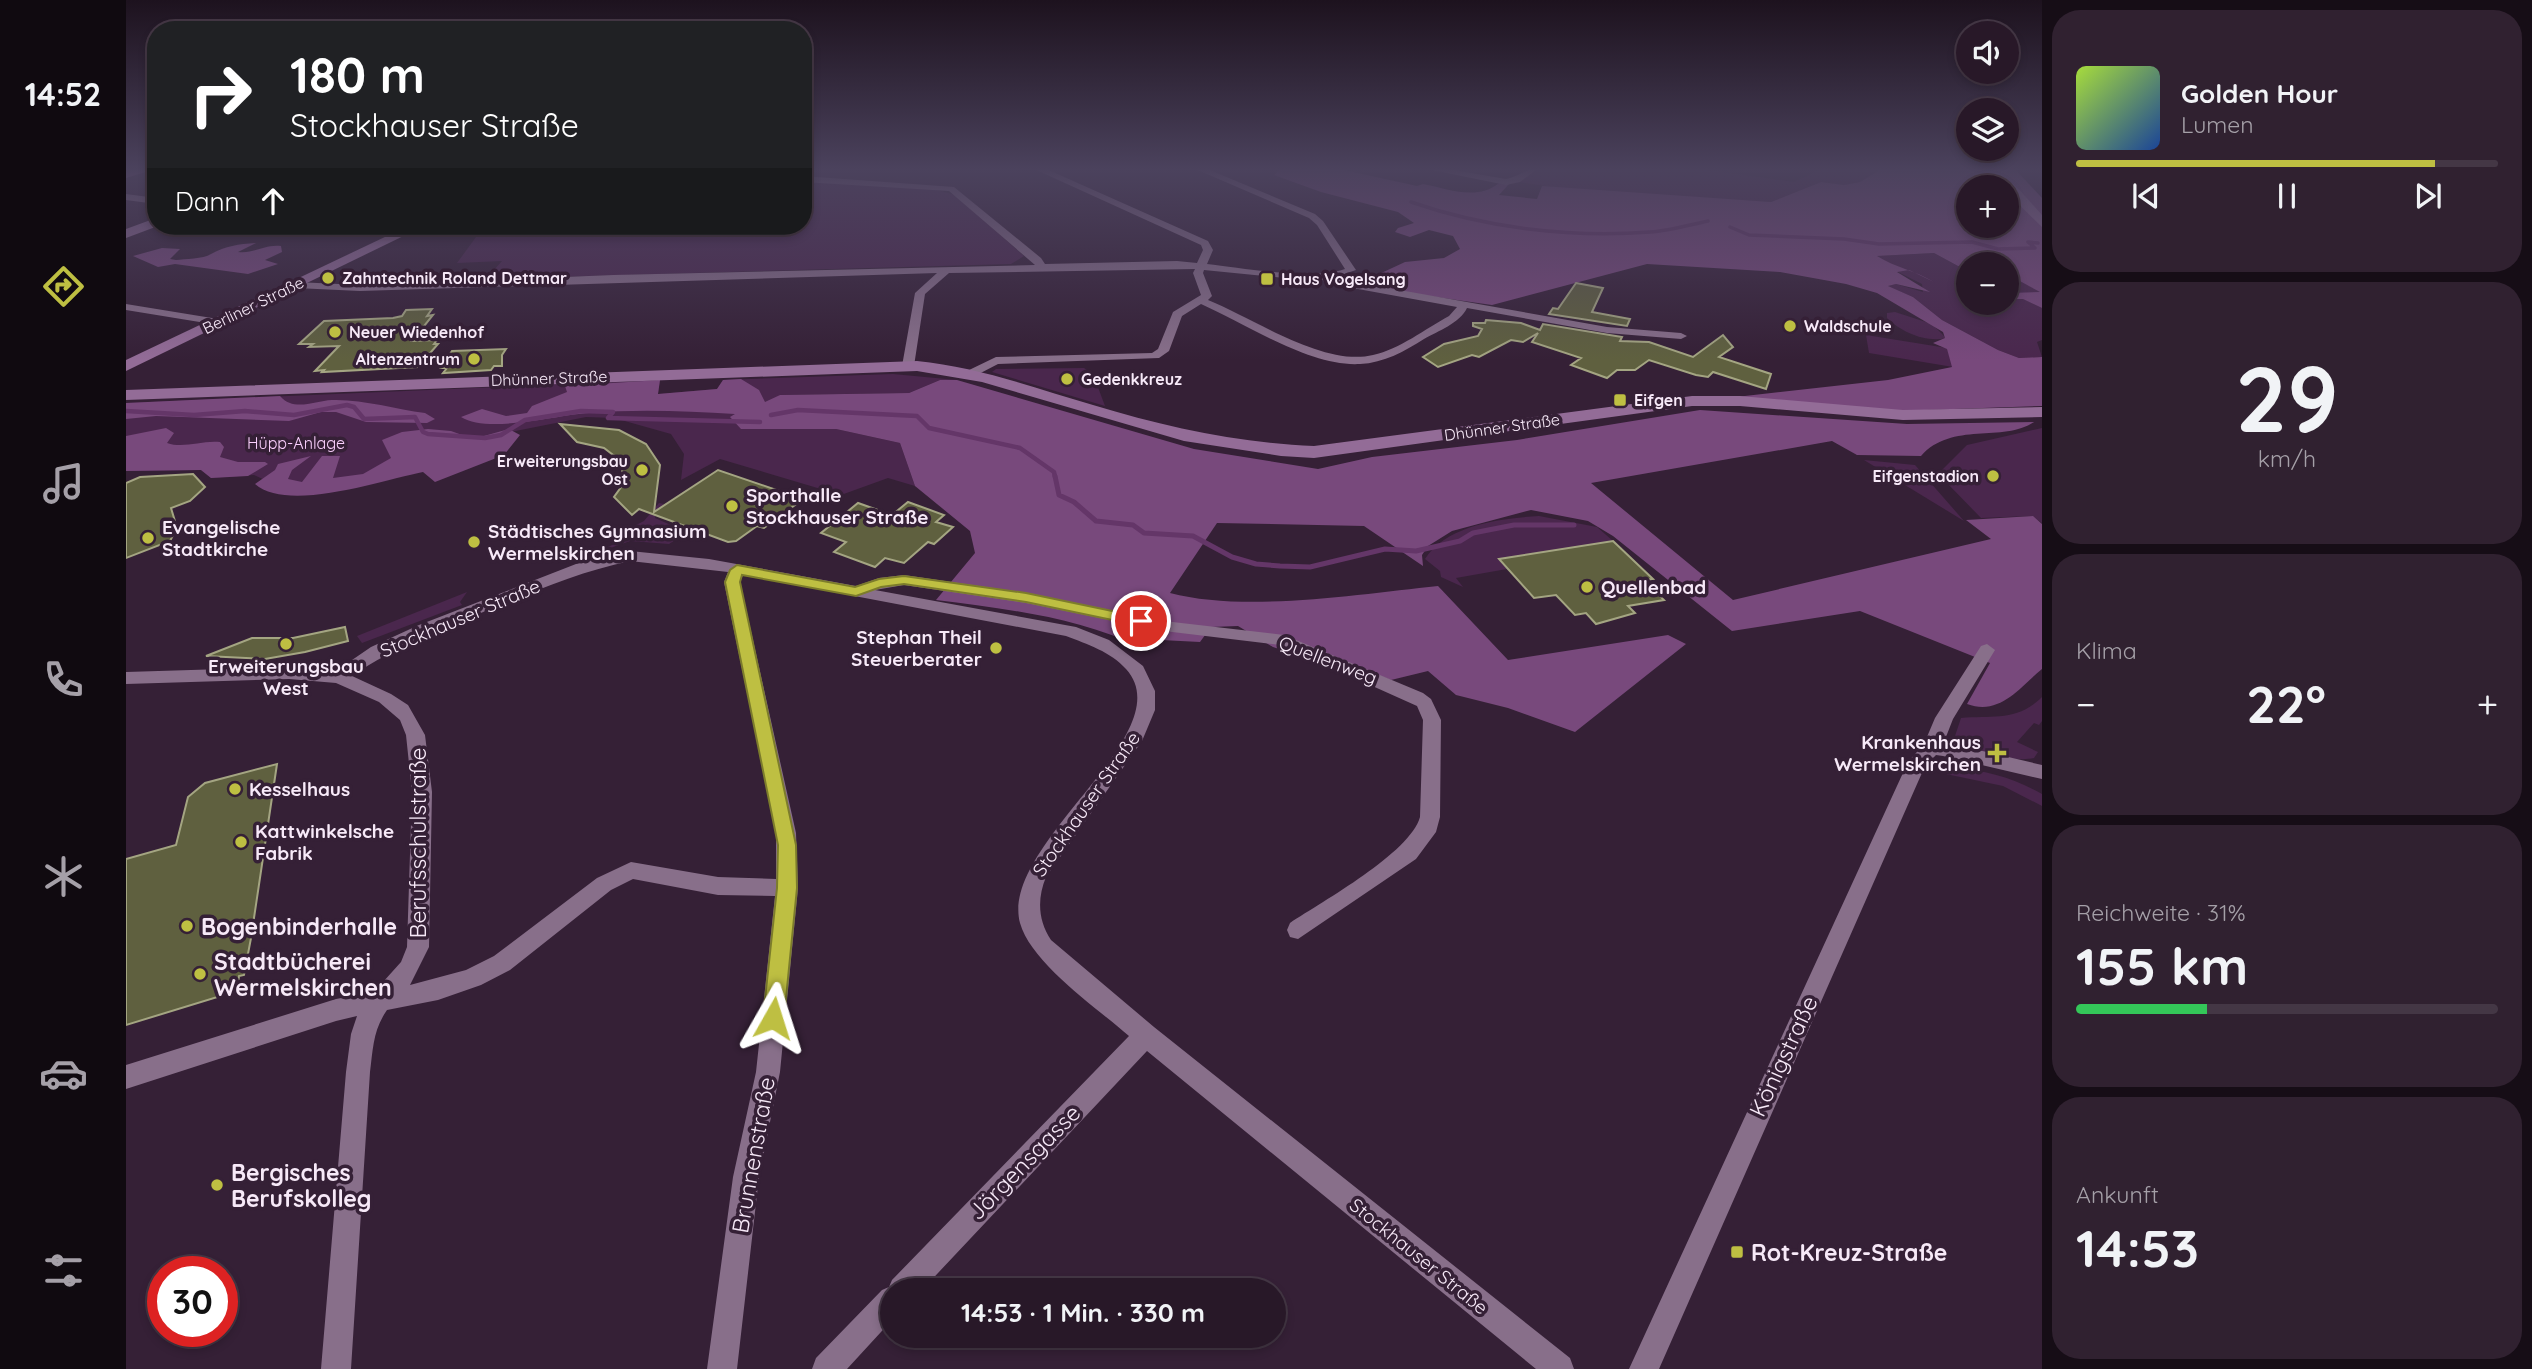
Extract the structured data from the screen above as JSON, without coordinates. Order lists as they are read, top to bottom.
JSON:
{
  "streets": {
    "main road": ["Berliner Straße", "Dhünner Straße"],
    "street": [
      "Stockhauser Straße",
      "Quellenweg",
      "Berufsschulstraße",
      "Königstraße",
      "Brunnenstraße",
      "Jörgensgasse"
    ]
  },
  "crossings": [
    ["Stockhauser Straße", "Quellenweg"],
    ["Stockhauser Straße", "Berufsschulstraße"],
    ["Stockhauser Straße", "Brunnenstraße"],
    ["Stockhauser Straße", "Jörgensgasse"]
  ],
  "parks": ["Hüpp-Anlage"],
  "places": {
    "other": [
      "Zahntechnik Roland Dettmar",
      "Waldschule",
      "Neuer Wiedenhof",
      "Altenzentrum",
      "Gedenkkreuz",
      "Erweiterungsbau Ost",
      "Eifgenstadion",
      "Sporthalle Stockhauser Straße",
      "Evangelische Stadtkirche",
      "Städtisches Gymnasium Wermelskirchen",
      "Quellenbad",
      "Erweiterungsbau West",
      "Stephan Theil Steuerberater",
      "Kesselhaus",
      "Kattwinkelsche Fabrik",
      "Bogenbinderhalle",
      "Stadtbücherei Wermelskirchen",
      "Bergisches Berufskolleg"
    ],
    "transit": ["Haus Vogelsang", "Eifgen", "Rot-Kreuz-Straße"],
    "health": ["Krankenhaus Wermelskirchen"]
  },
  "page": {
    "tabs": "14:52",
    "map_buttons": ["+", "−"],
    "turn": ["180 m", "Stockhauser Straße"],
    "song": ["Golden Hour", "Lumen"],
    "then": "Dann",
    "tile": [
      ["29", "km/h"],
      "Klima",
      ["Reichweite · 31%", "155 km"],
      ["Ankunft", "14:53"]
    ],
    "heat": ["−", "22°", "+"],
    "limit": "30",
    "trip": "14:53 · 1 Min. · 330 m"
  }
}
